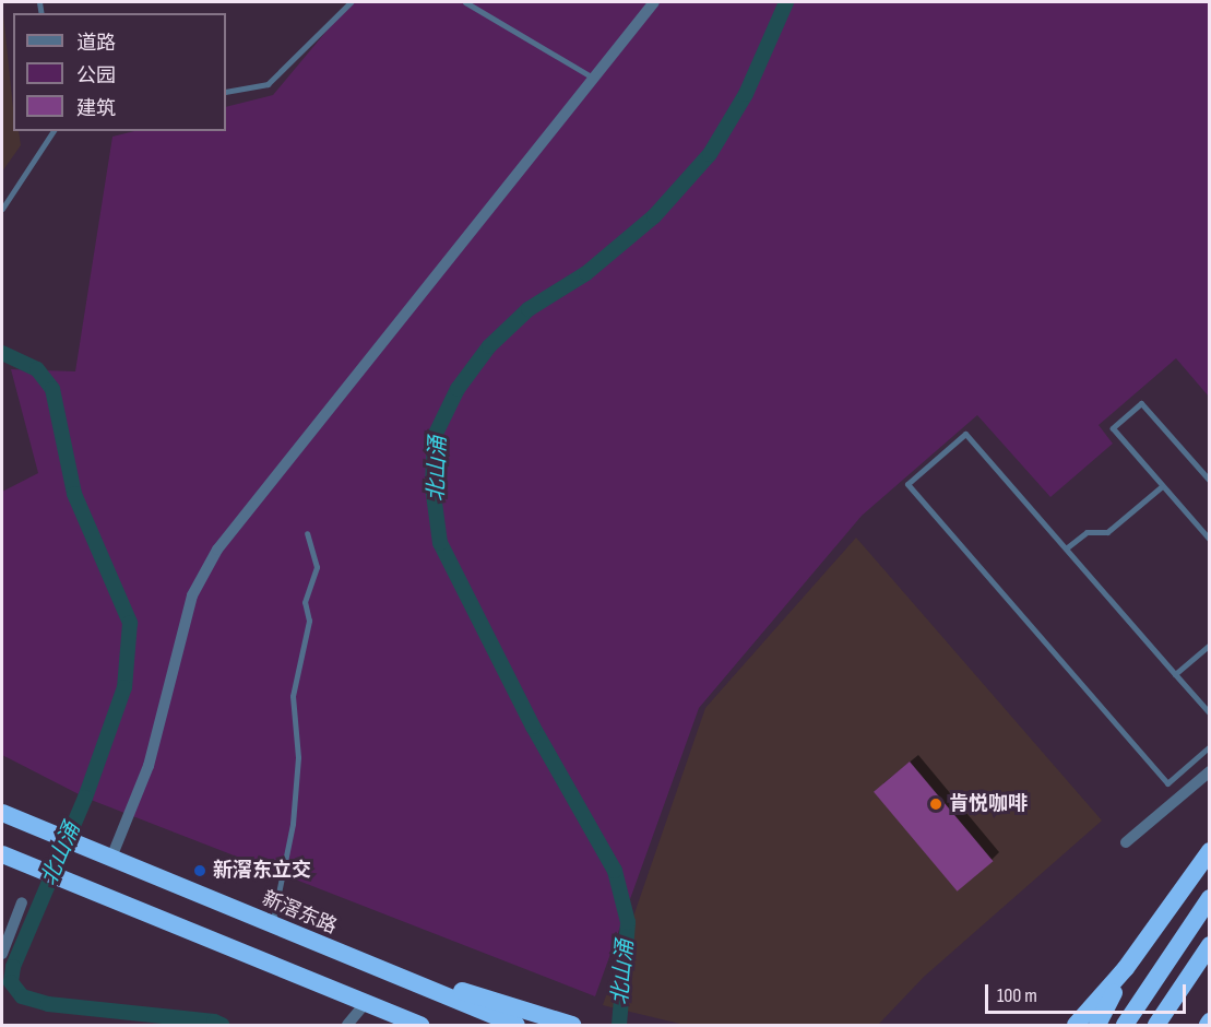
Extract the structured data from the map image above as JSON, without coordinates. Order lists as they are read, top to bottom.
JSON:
{
  "streets": {
    "highway": ["新滘东路"]
  },
  "water": ["北山涌"],
  "places": ["肯悦咖啡", "新滘东立交"],
  "legend": ["道路", "公园", "建筑"],
  "scale_bar": "100 m"
}
